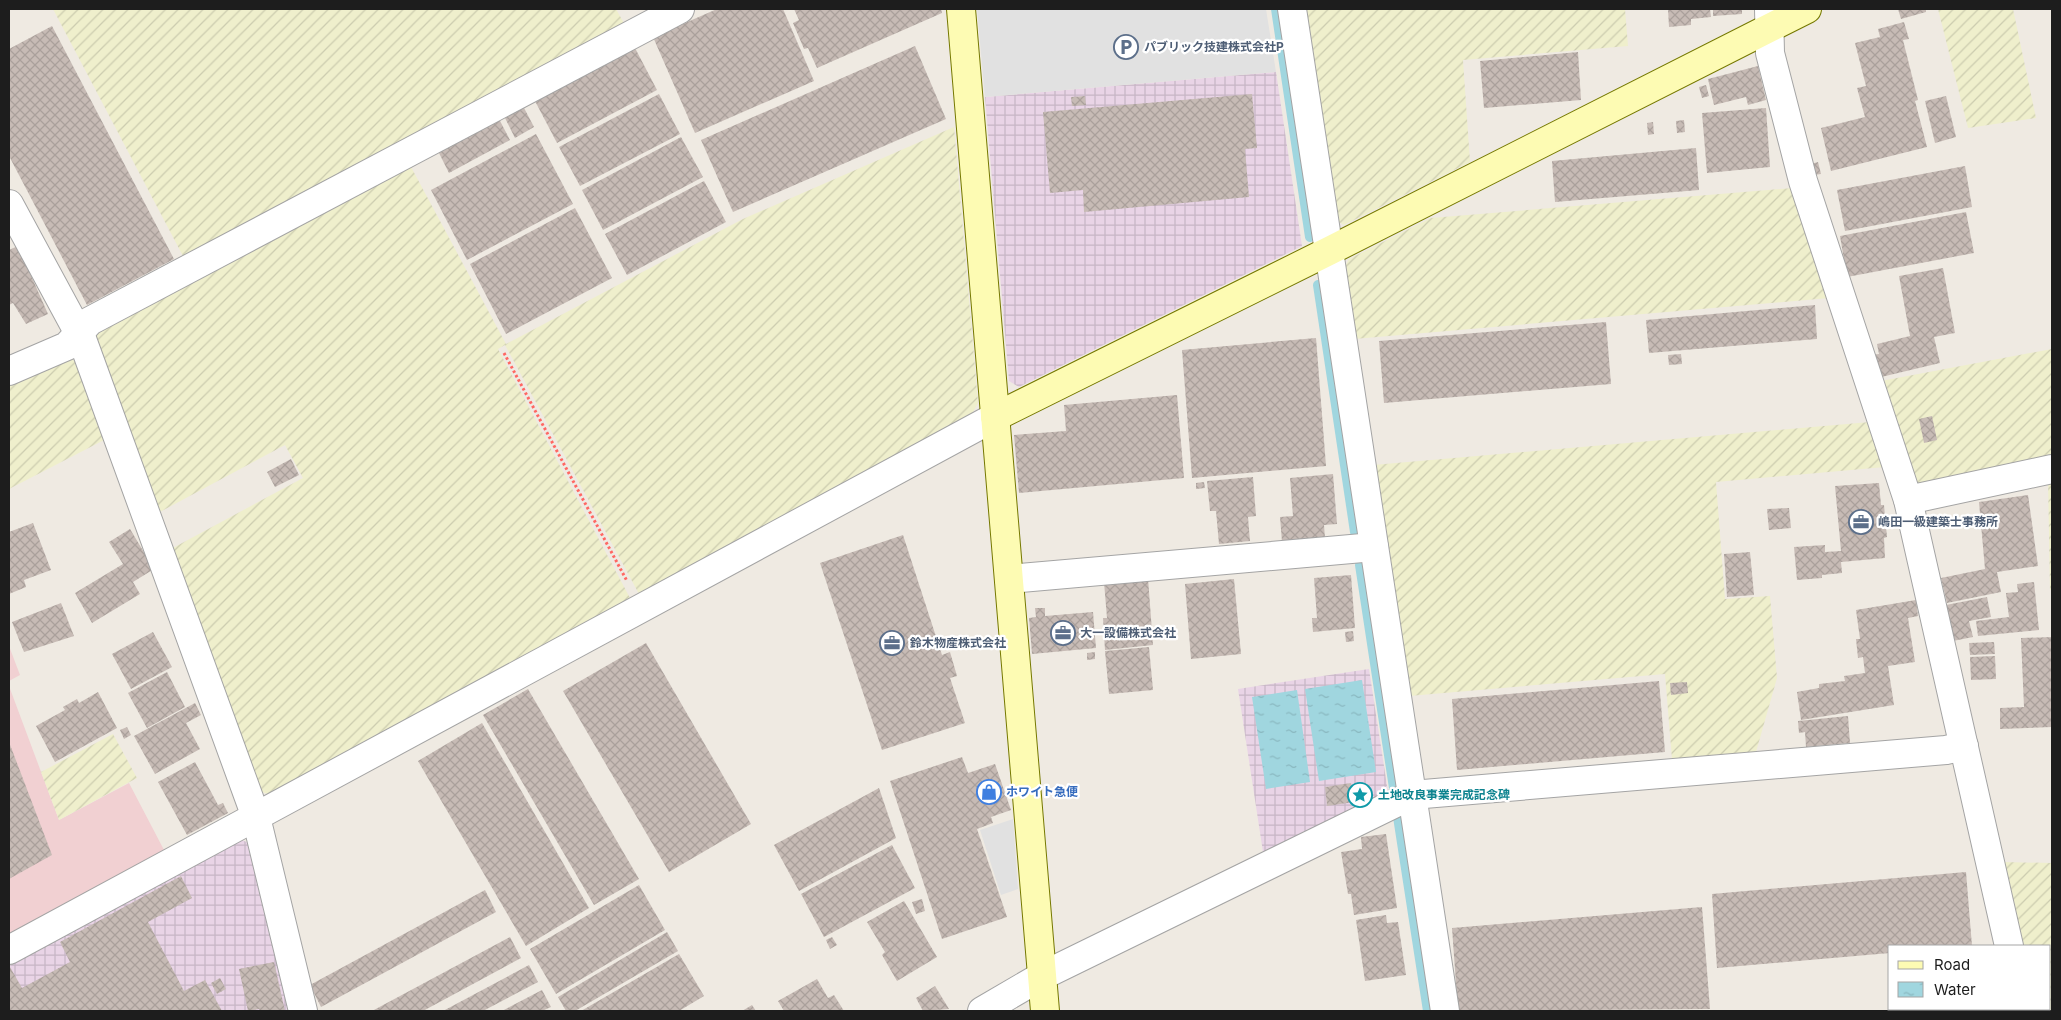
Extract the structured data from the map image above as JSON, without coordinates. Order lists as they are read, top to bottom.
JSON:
{
  "places": {
    "parking": ["パブリック技建株式会社P"],
    "office": ["嶋田一級建築士事務所", "大一設備株式会社", "鈴木物産株式会社"],
    "shop": ["ホワイト急便"],
    "place": ["土地改良事業完成記念碑"]
  },
  "legend": ["Road", "Water"]
}
